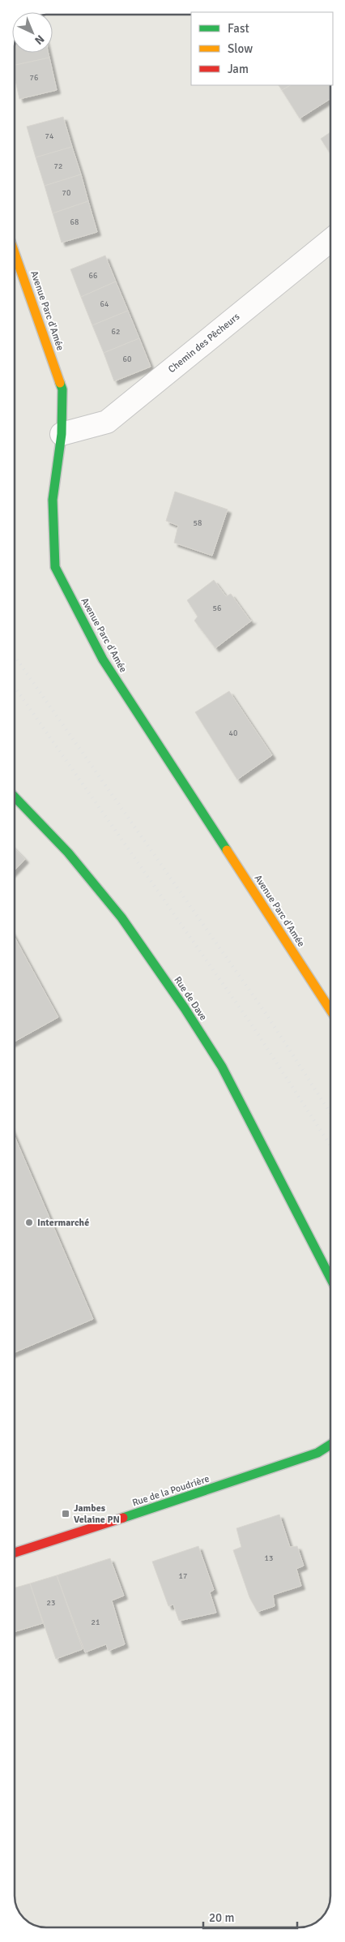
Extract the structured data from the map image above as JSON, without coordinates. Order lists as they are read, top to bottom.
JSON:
{
  "streets": {
    "street": [
      "Avenue Parc d'Amée",
      "Chemin des Pêcheurs",
      "Rue de Dave",
      "Rue de la Poudrière"
    ]
  },
  "crossings": [
    ["Avenue Parc d'Amée", "Chemin des Pêcheurs"]
  ],
  "places": {
    "other": ["Intermarché"],
    "transit": ["Jambes Velaine PN"]
  },
  "house_numbers": [
    "76",
    "74",
    "72",
    "70",
    "68",
    "66",
    "64",
    "62",
    "60",
    "58",
    "56",
    "40",
    "13",
    "17",
    "23",
    "21"
  ],
  "legend": ["Fast", "Slow", "Jam"],
  "scale_bar": "20 m",
  "north": "bottom right"
}
